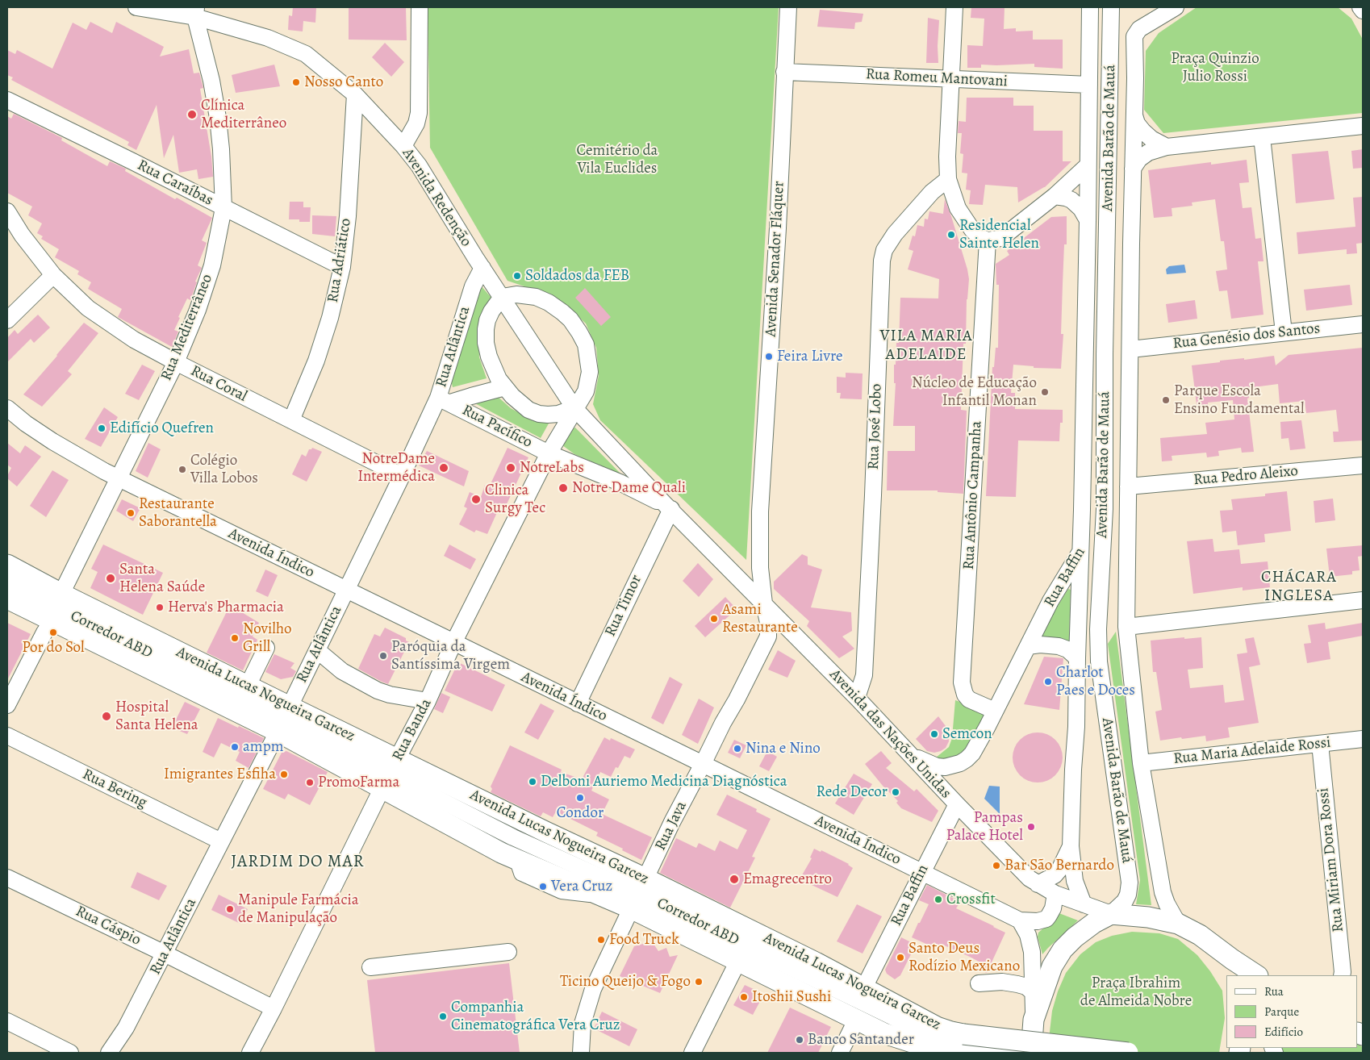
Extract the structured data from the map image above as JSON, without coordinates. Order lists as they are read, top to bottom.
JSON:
{
  "streets": {
    "main road": ["Avenida Lucas Nogueira Garcez", "Avenida das Nações Unidas"],
    "street": [
      "Rua Romeu Mantovani",
      "Avenida Barão de Mauá",
      "Rua Caraíbas",
      "Avenida Redenção",
      "Avenida Senador Fláquer",
      "Rua Adriático",
      "Rua Mediterrâneo",
      "Rua Genésio dos Santos",
      "Rua Atlântica",
      "Rua Coral",
      "Rua Pacífico",
      "Rua José Lobo",
      "Rua Pedro Aleixo",
      "Rua Antônio Campanha",
      "Avenida Índico",
      "Rua Baffin",
      "Rua Timor",
      "Corredor ABD",
      "Rua Banda",
      "Rua Maria Adelaide Rossi",
      "Rua Bering",
      "Rua Java",
      "Rua Miriam Dora Rossi",
      "Rua Cáspio"
    ]
  },
  "crossings": [
    ["Rua Romeu Mantovani", "Avenida Barão de Mauá"],
    ["Rua Romeu Mantovani", "Avenida Senador Fláquer"],
    ["Avenida Barão de Mauá", "Rua Genésio dos Santos"],
    ["Avenida Barão de Mauá", "Rua Pedro Aleixo"],
    ["Avenida Barão de Mauá", "Rua Baffin"],
    ["Avenida Barão de Mauá", "Avenida das Nações Unidas"],
    ["Avenida Barão de Mauá", "Rua Maria Adelaide Rossi"],
    ["Rua Caraíbas", "Rua Adriático"],
    ["Rua Caraíbas", "Rua Mediterrâneo"],
    ["Avenida Redenção", "Rua Adriático"],
    ["Avenida Redenção", "Rua Mediterrâneo"],
    ["Avenida Redenção", "Rua Atlântica"],
    ["Avenida Redenção", "Rua Banda"],
    ["Avenida Redenção", "Avenida das Nações Unidas"],
    ["Avenida Senador Fláquer", "Avenida das Nações Unidas"],
    ["Avenida Senador Fláquer", "Rua Java"],
    ["Rua Adriático", "Rua Coral"],
    ["Rua Mediterrâneo", "Rua Coral"],
    ["Rua Mediterrâneo", "Avenida Índico"],
    ["Rua Mediterrâneo", "Avenida Lucas Nogueira Garcez"],
    ["Rua Atlântica", "Rua Coral"],
    ["Rua Atlântica", "Rua Pacífico"],
    ["Rua Atlântica", "Avenida Índico"],
    ["Rua Atlântica", "Corredor ABD"],
    ["Rua Atlântica", "Avenida Lucas Nogueira Garcez"],
    ["Rua Atlântica", "Rua Bering"],
    ["Rua Atlântica", "Rua Cáspio"],
    ["Rua Pacífico", "Rua Timor"],
    ["Rua Pacífico", "Rua Banda"],
    ["Rua Pacífico", "Avenida das Nações Unidas"],
    ["Rua José Lobo", "Avenida das Nações Unidas"],
    ["Rua Antônio Campanha", "Rua Baffin"],
    ["Avenida Índico", "Rua Baffin"],
    ["Avenida Índico", "Rua Timor"],
    ["Avenida Índico", "Rua Banda"],
    ["Avenida Índico", "Avenida das Nações Unidas"],
    ["Avenida Índico", "Rua Java"],
    ["Rua Baffin", "Avenida Lucas Nogueira Garcez"],
    ["Rua Baffin", "Avenida das Nações Unidas"],
    ["Rua Timor", "Avenida das Nações Unidas"],
    ["Corredor ABD", "Avenida Lucas Nogueira Garcez"],
    ["Corredor ABD", "Rua Java"],
    ["Avenida Lucas Nogueira Garcez", "Rua Banda"],
    ["Avenida Lucas Nogueira Garcez", "Rua Java"],
    ["Rua Banda", "Avenida das Nações Unidas"],
    ["Rua Banda", "Rua Cáspio"],
    ["Avenida das Nações Unidas", "Rua Java"],
    ["Rua Maria Adelaide Rossi", "Rua Miriam Dora Rossi"]
  ],
  "districts": ["VILA MARIA ADELAIDE", "CHÁCARA INGLESA", "JARDIM DO MAR"],
  "parks": ["Praça Quinzio Julio Rossi", "Cemitério da Vila Euclides", "Praça Ibrahim de Almeida Nobre"],
  "places": [
    "Nosso Canto",
    "Clínica Mediterrâneo",
    "Residencial Sainte Helen",
    "Soldados da FEB",
    "Feira Livre",
    "Núcleo de Educação Infantil Monan",
    "Parque Escola Ensino Fundamental",
    "Edifício Quefren",
    "NotreDame Intermédica",
    "NotreLabs",
    "Colégio Villa Lobos",
    "Notre Dame Quali",
    "Clinica Surgy Tec",
    "Restaurante Saborantella",
    "Santa Helena Saúde",
    "Herva's Pharmacia",
    "Asami Restaurante",
    "Por do Sol",
    "Novilho Grill",
    "Paróquia da Santíssima Virgem",
    "Charlot Paes e Doces",
    "Hospital Santa Helena",
    "Semcon",
    "ampm",
    "Nina e Nino",
    "Imigrantes Esfiha",
    "Delboni Auriemo Medicina Diagnóstica",
    "PromoFarma",
    "Rede Decor",
    "Condor",
    "Pampas Palace Hotel",
    "Bar São Bernardo",
    "Emagrecentro",
    "Vera Cruz",
    "Crossfit",
    "Manipule Farmácia de Manipulação",
    "Food Truck",
    "Santo Deus Rodízio Mexicano",
    "Ticino Queijo & Fogo",
    "Itoshii Sushi",
    "Companhia Cinematográfica Vera Cruz",
    "Banco Santander"
  ],
  "legend": ["Rua", "Parque", "Edifício"]
}
